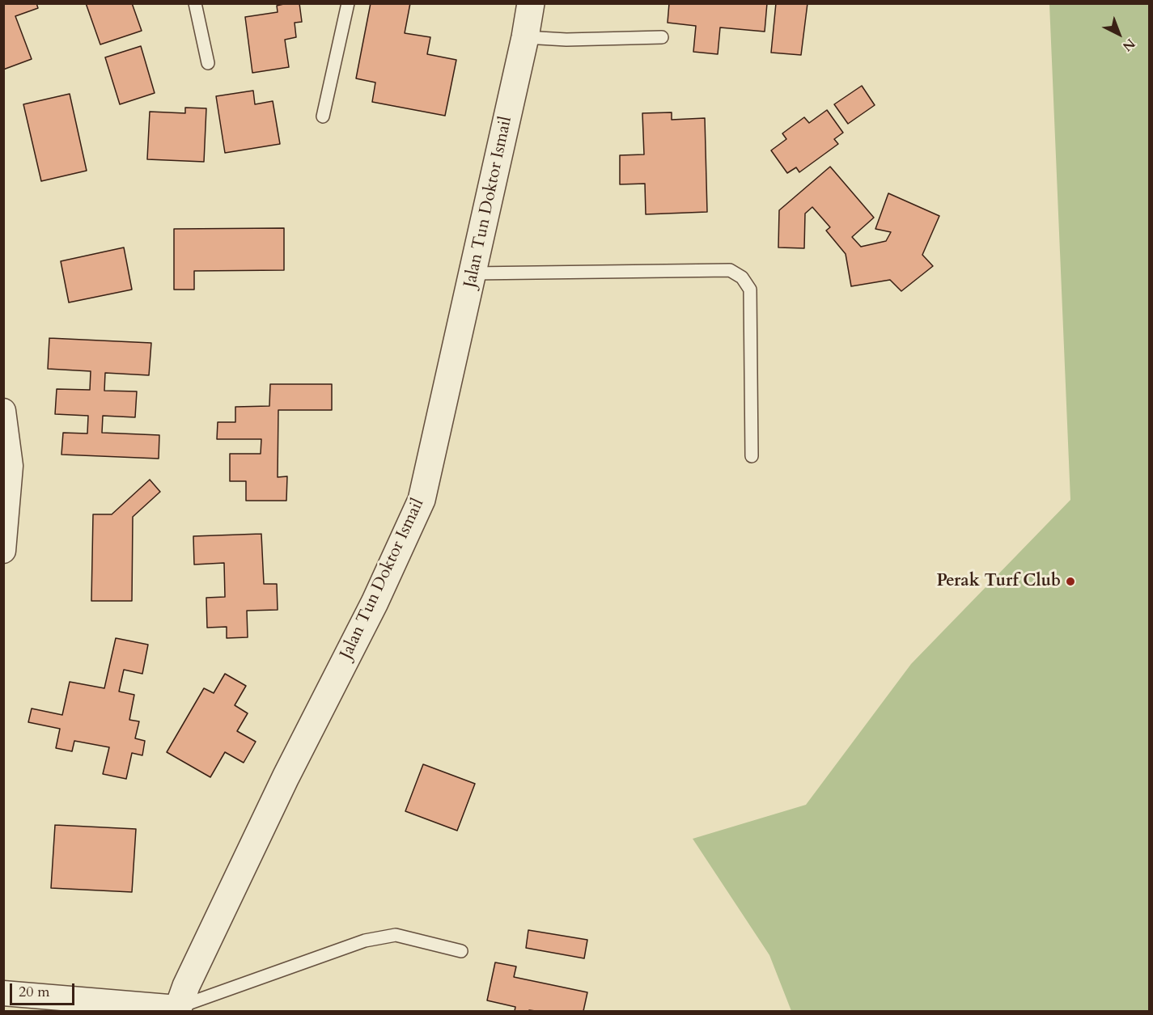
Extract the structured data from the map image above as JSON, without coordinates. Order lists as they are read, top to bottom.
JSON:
{
  "streets": {
    "street": ["Jalan Tun Doktor Ismail"]
  },
  "places": ["Perak Turf Club"],
  "scale_bar": "20 m",
  "north": "bottom right"
}
